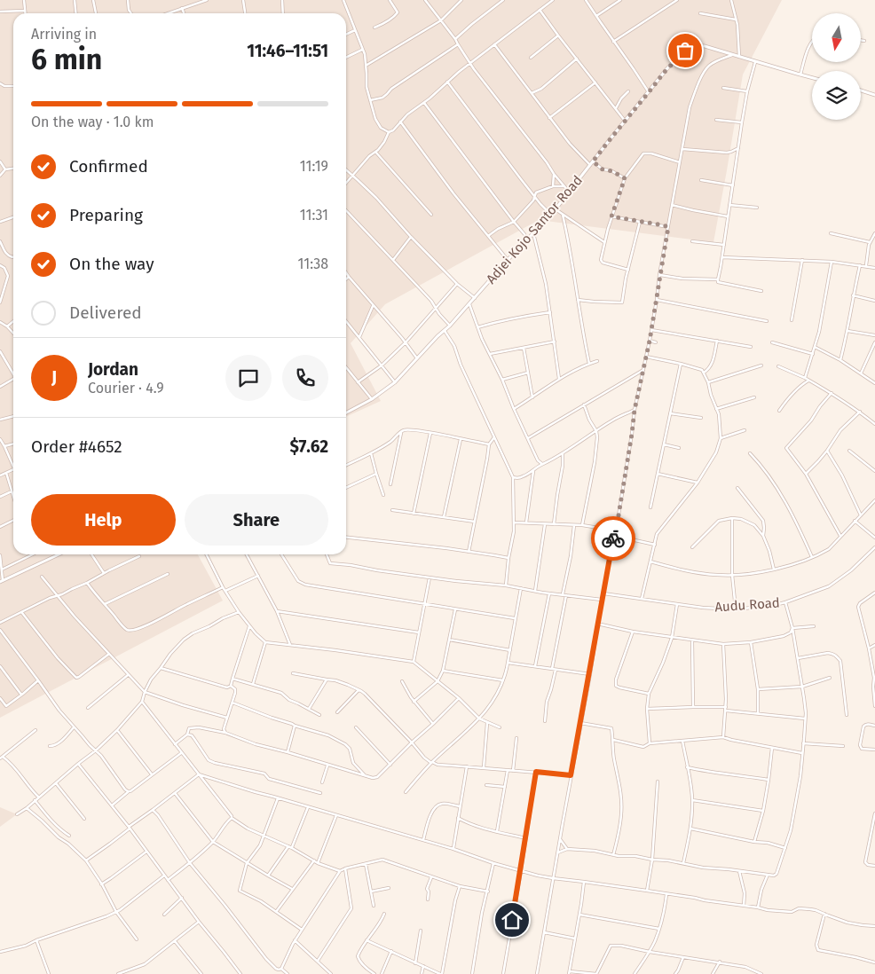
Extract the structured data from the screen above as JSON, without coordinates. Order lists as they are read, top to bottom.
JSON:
{
  "streets": {
    "street": ["Adjei Kojo Santor Road", "Audu Road"]
  },
  "north": "bottom",
  "page": {
    "heading": ["6 min", "Arriving in", "11:46–11:51"],
    "panel": [
      "Jordan",
      "Courier · 4.9",
      "Order #4652",
      "$7.62"
    ],
    "bar": "On the way · 1.0 km",
    "list": [
      ["Confirmed", "11:19"],
      ["Preparing", "11:31"],
      ["On the way", "11:38"],
      "Delivered"
    ],
    "round": "J",
    "buttons": ["Help", "Share"]
  }
}
